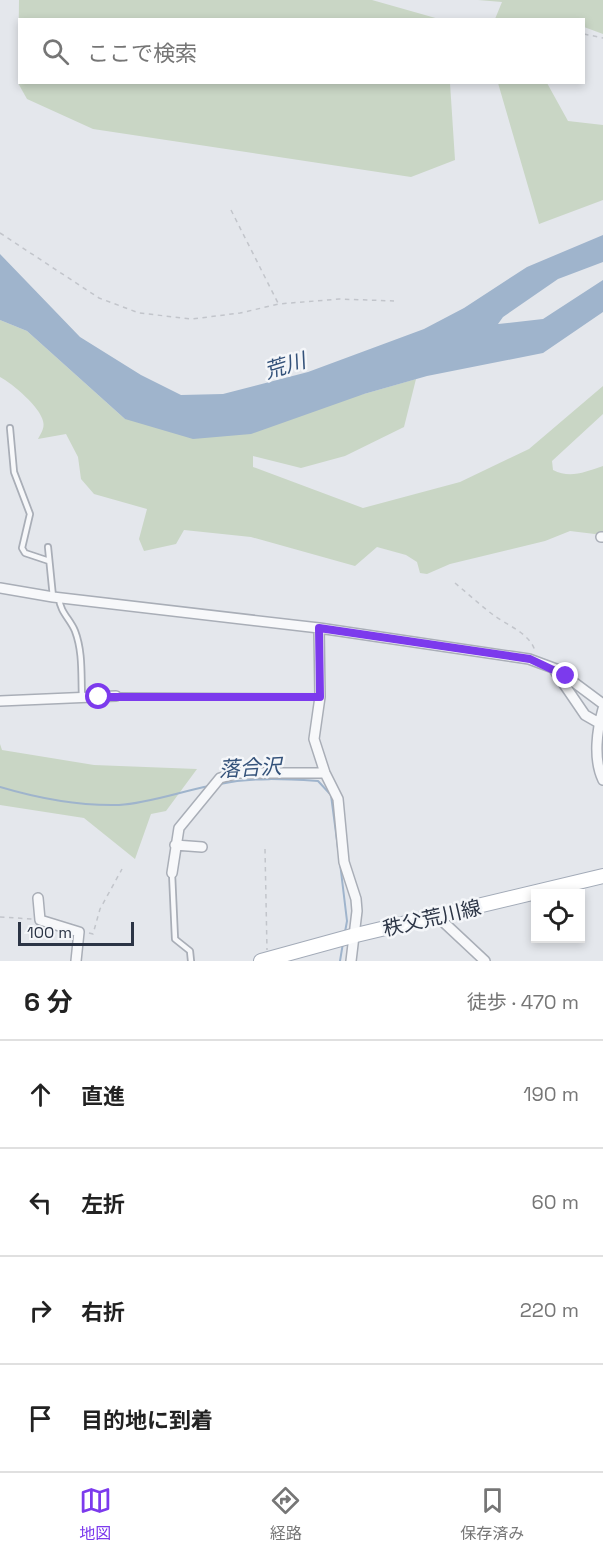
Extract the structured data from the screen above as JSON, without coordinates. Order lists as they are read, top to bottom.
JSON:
{
  "streets": {
    "main road": ["秩父荒川線"]
  },
  "water": ["荒川", "落合沢"],
  "scale_bar": "100 m",
  "page": {
    "search": "ここで検索",
    "scale": "100 m",
    "heading": ["6 分", "徒歩 · 470 m"],
    "list": [
      ["直進", "190 m"],
      ["左折", "60 m"],
      ["右折", "220 m"],
      "目的地に到着"
    ],
    "nav": ["地図", "経路", "保存済み"]
  }
}
